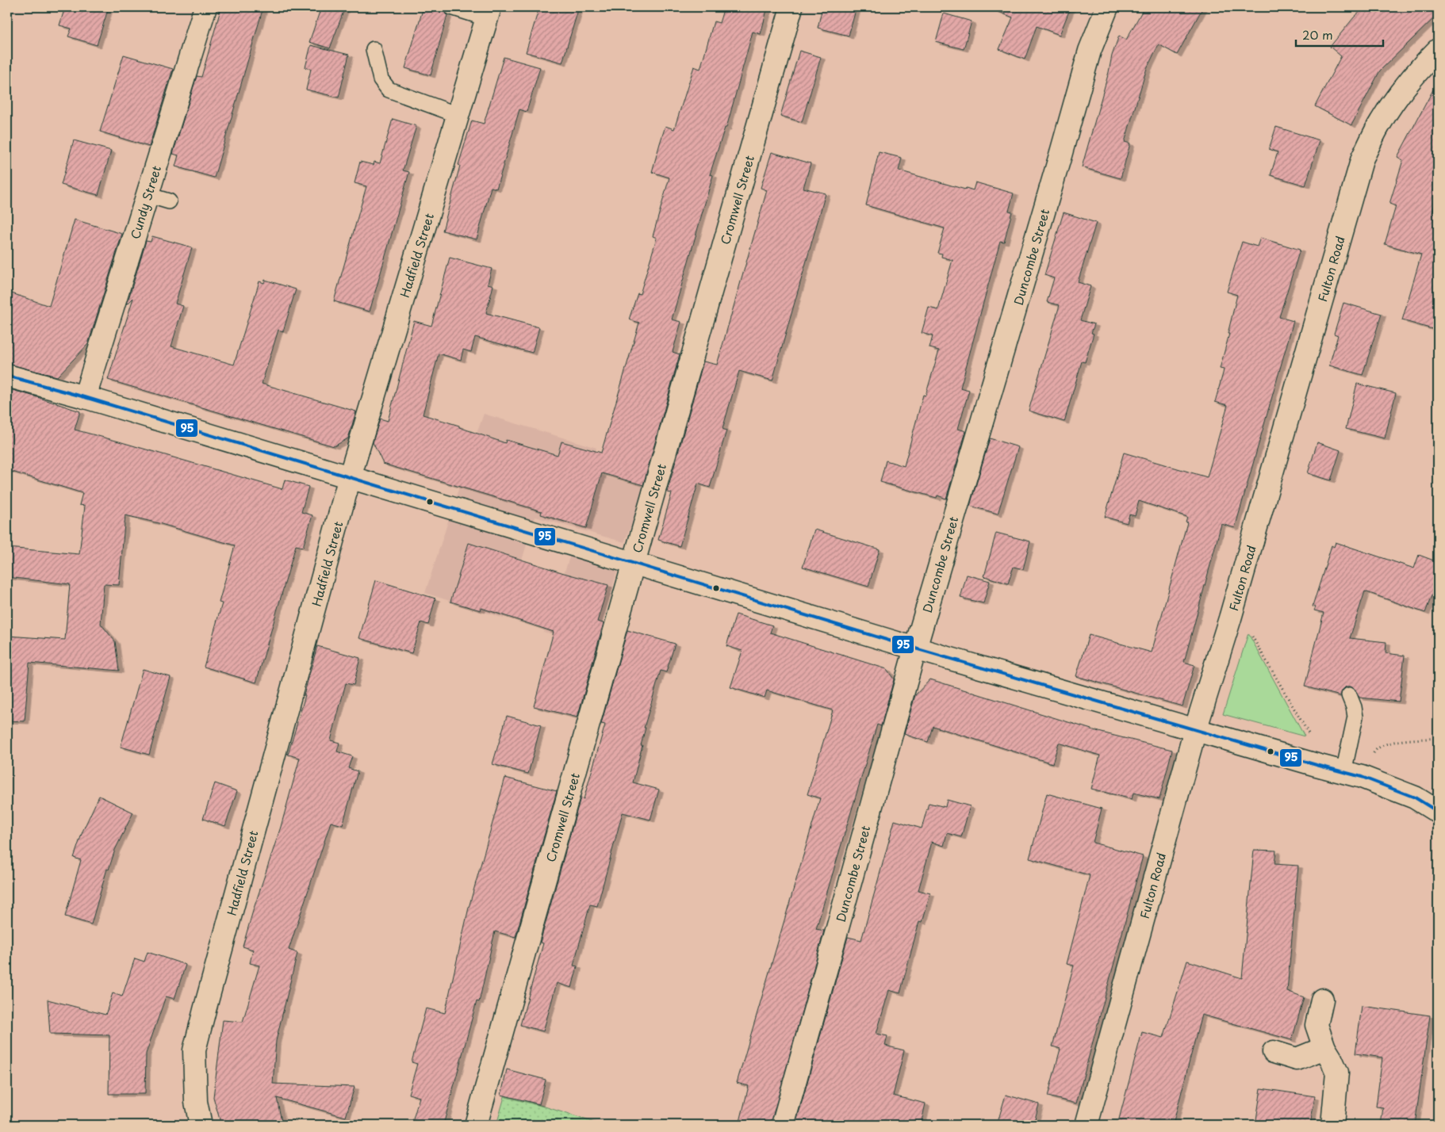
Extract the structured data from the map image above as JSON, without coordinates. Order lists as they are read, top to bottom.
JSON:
{
  "streets": {
    "street": [
      "Cromwell Street",
      "Cundy Street",
      "Hadfield Street",
      "Duncombe Street",
      "Fulton Road"
    ]
  },
  "lines": ["transit line 95"],
  "scale_bar": "20 m"
}
